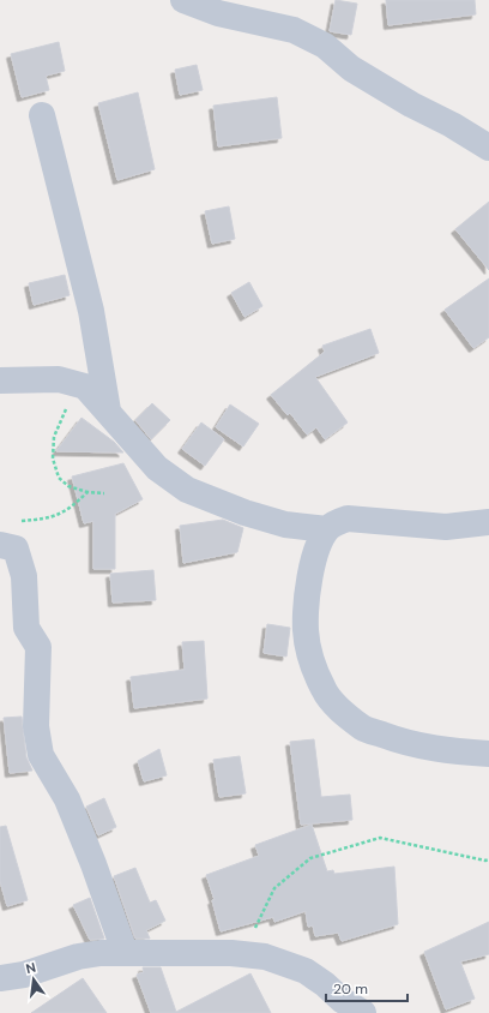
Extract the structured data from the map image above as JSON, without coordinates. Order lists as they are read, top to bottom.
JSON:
{
  "scale_bar": "20 m",
  "north": "top"
}
